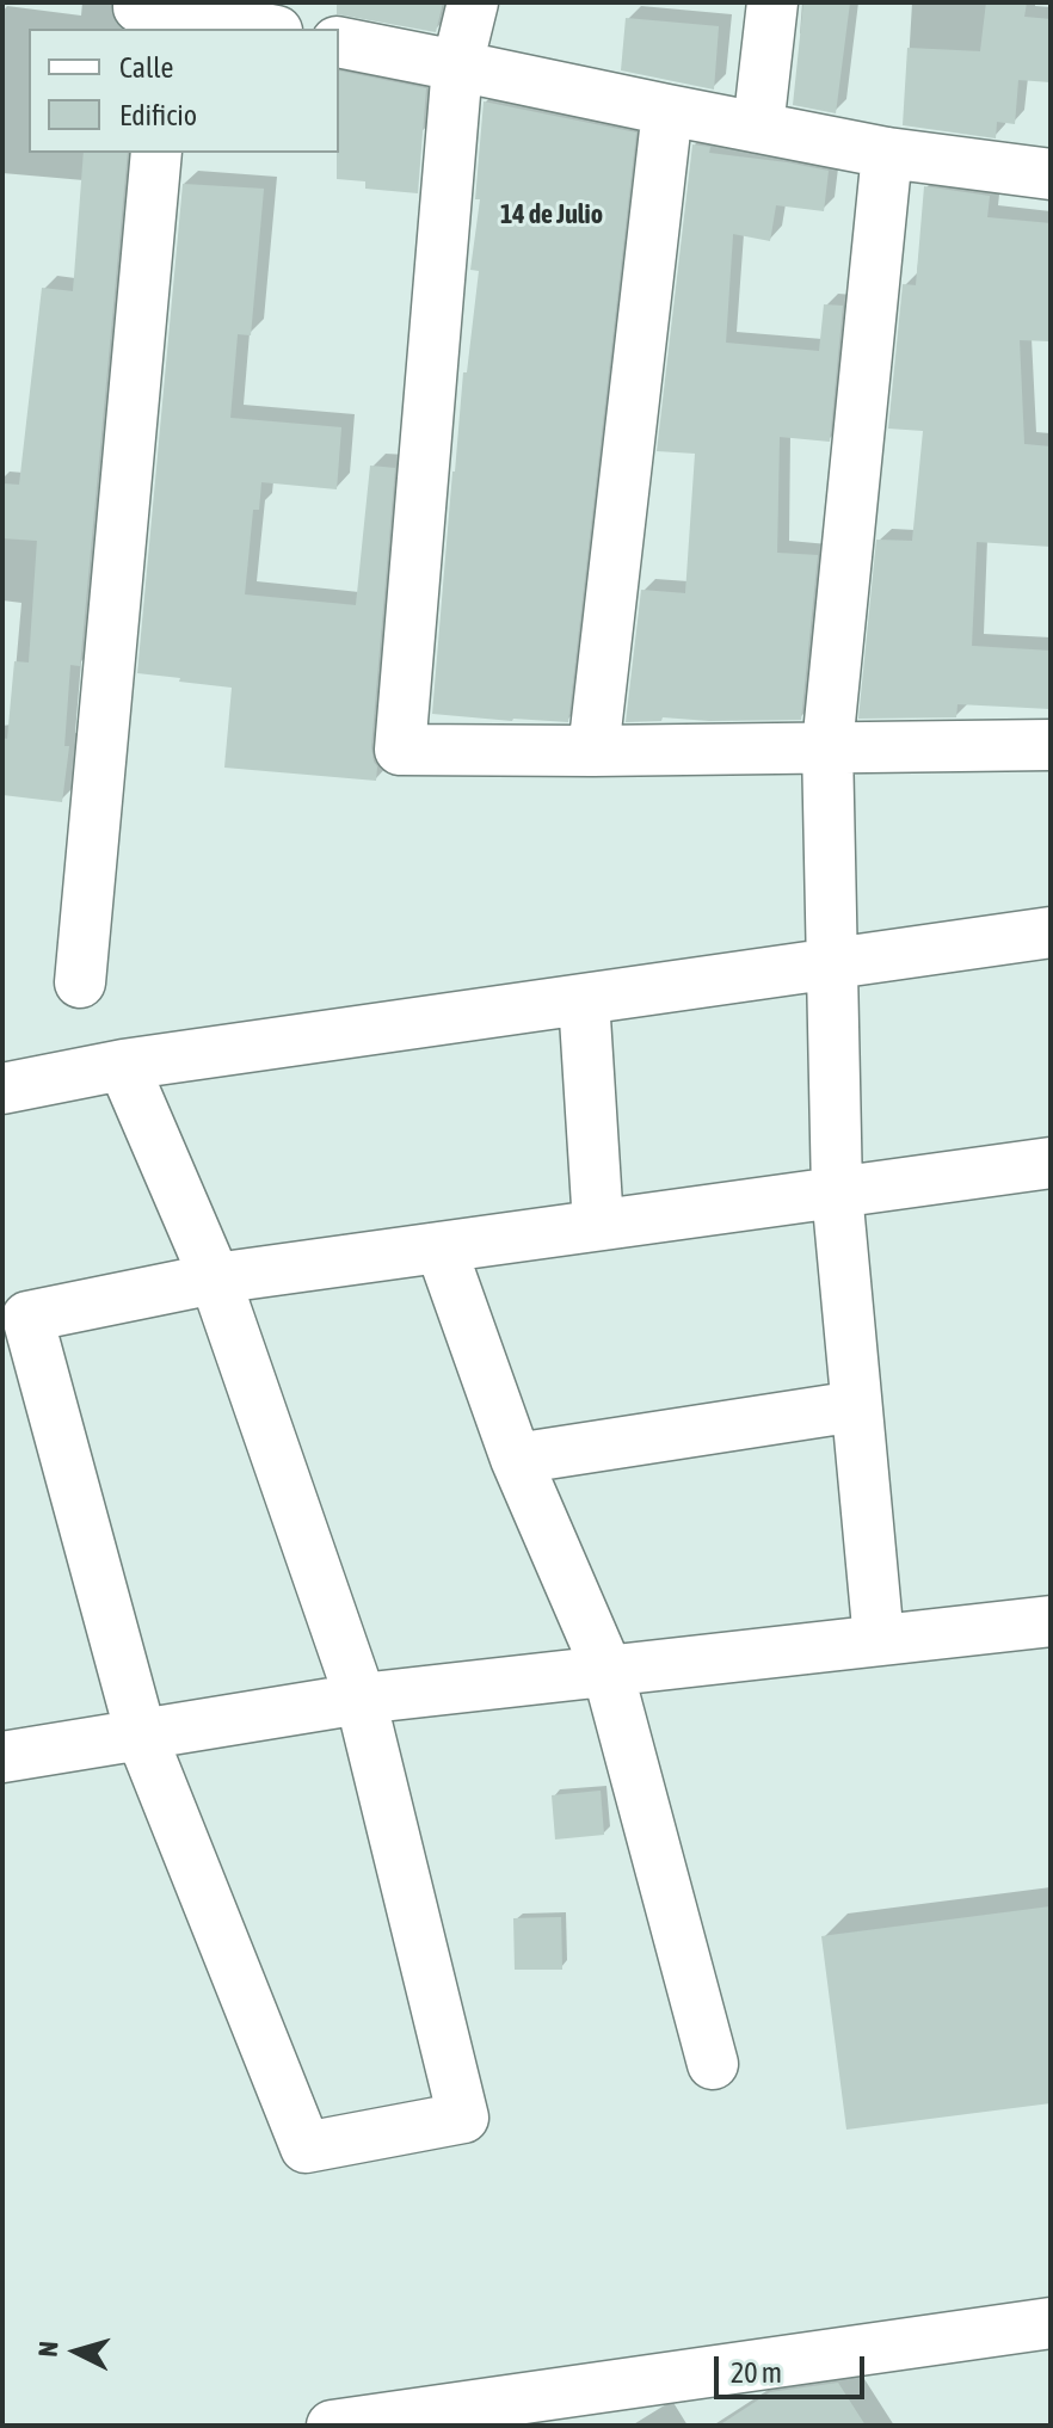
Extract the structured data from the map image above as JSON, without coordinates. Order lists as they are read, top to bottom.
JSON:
{
  "districts": ["14 de Julio"],
  "legend": ["Calle", "Edificio"],
  "scale_bar": "20 m",
  "north": "left"
}
